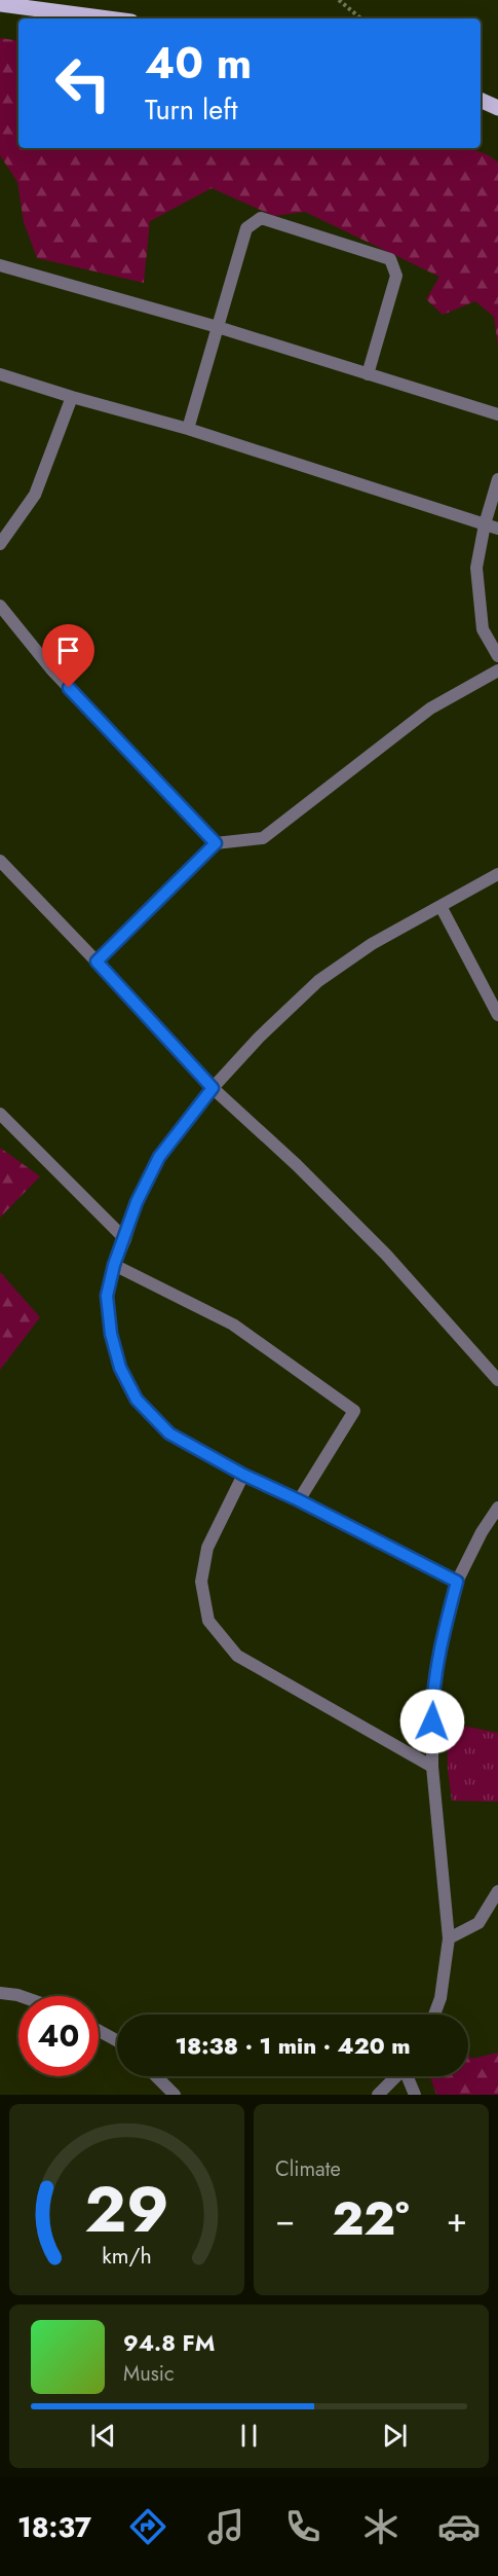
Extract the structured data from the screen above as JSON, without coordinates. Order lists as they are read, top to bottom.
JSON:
{
  "page": {
    "turn": ["40 m", "Turn left"],
    "limit": "40",
    "trip": "18:38 · 1 min · 420 m",
    "tile": "Climate",
    "heat": ["−", "22°", "+"],
    "song": ["94.8 FM", "Music"],
    "tabs": "18:37",
    "gauge": ["29", "km/h"]
  }
}
